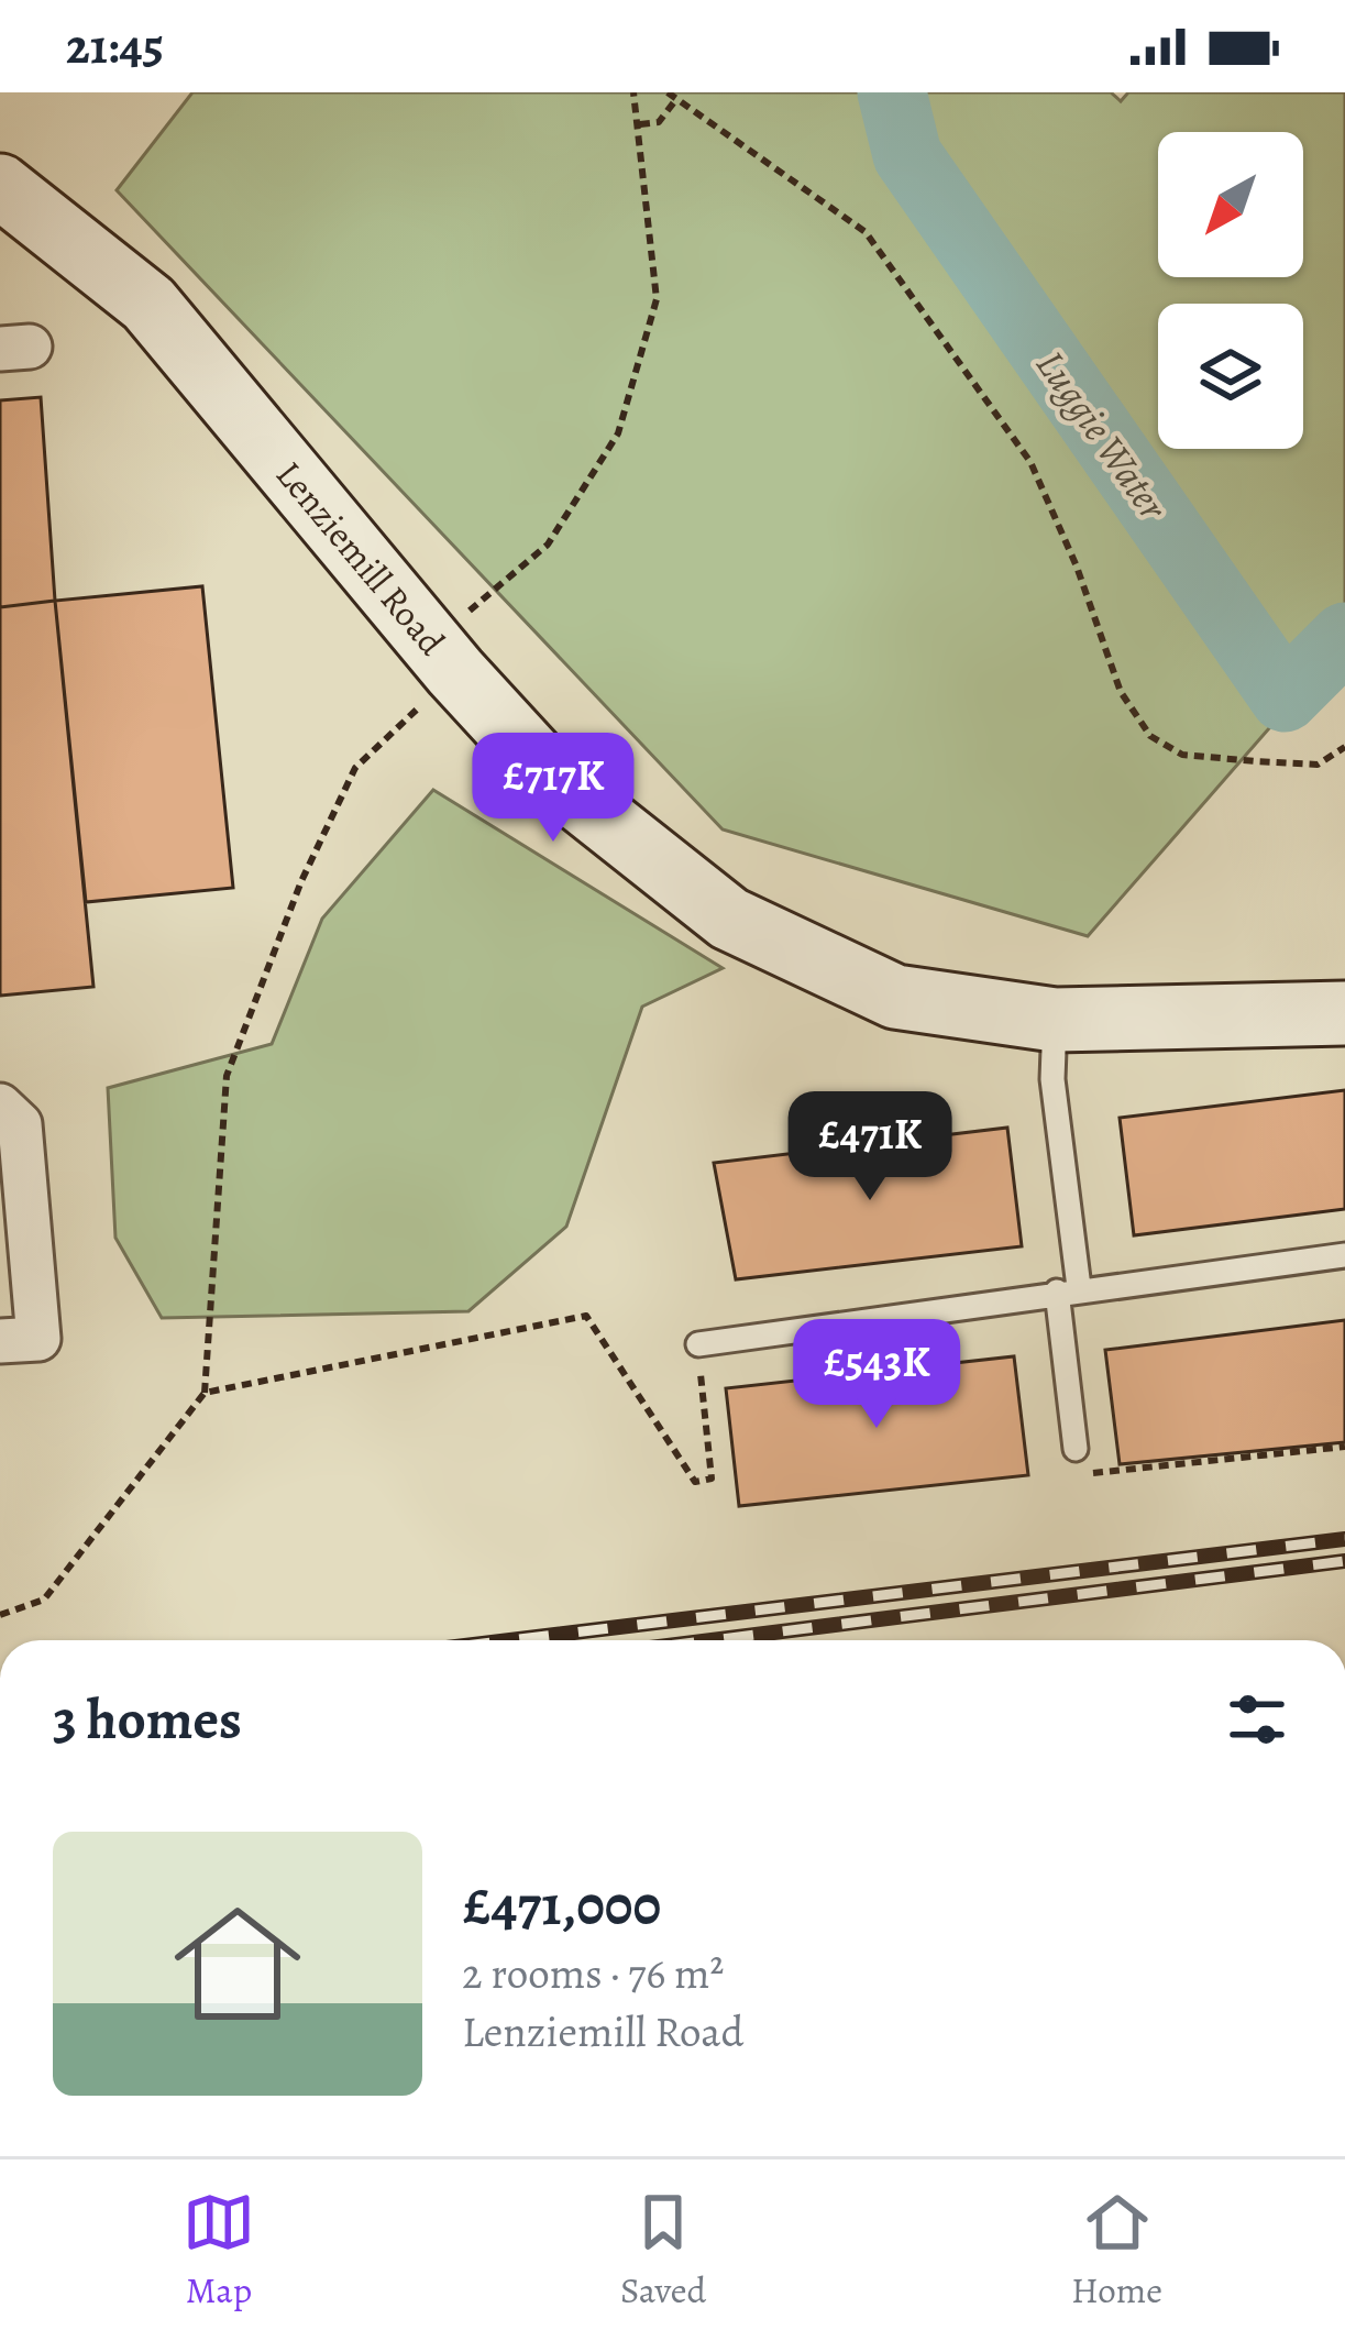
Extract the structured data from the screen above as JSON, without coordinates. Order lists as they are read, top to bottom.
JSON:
{
  "streets": {
    "main road": ["Lenziemill Road"]
  },
  "water": ["Luggie Water"],
  "north": "bottom left",
  "page": {
    "status": "21:45",
    "price": ["£717K", "£471K", "£543K"],
    "heading": "3 homes",
    "list": [
      {
        "name": "£471,000",
        "note": "2 rooms · 76 m² · Lenziemill Road"
      }
    ],
    "tabs": ["Map", "Saved", "Home"]
  }
}
